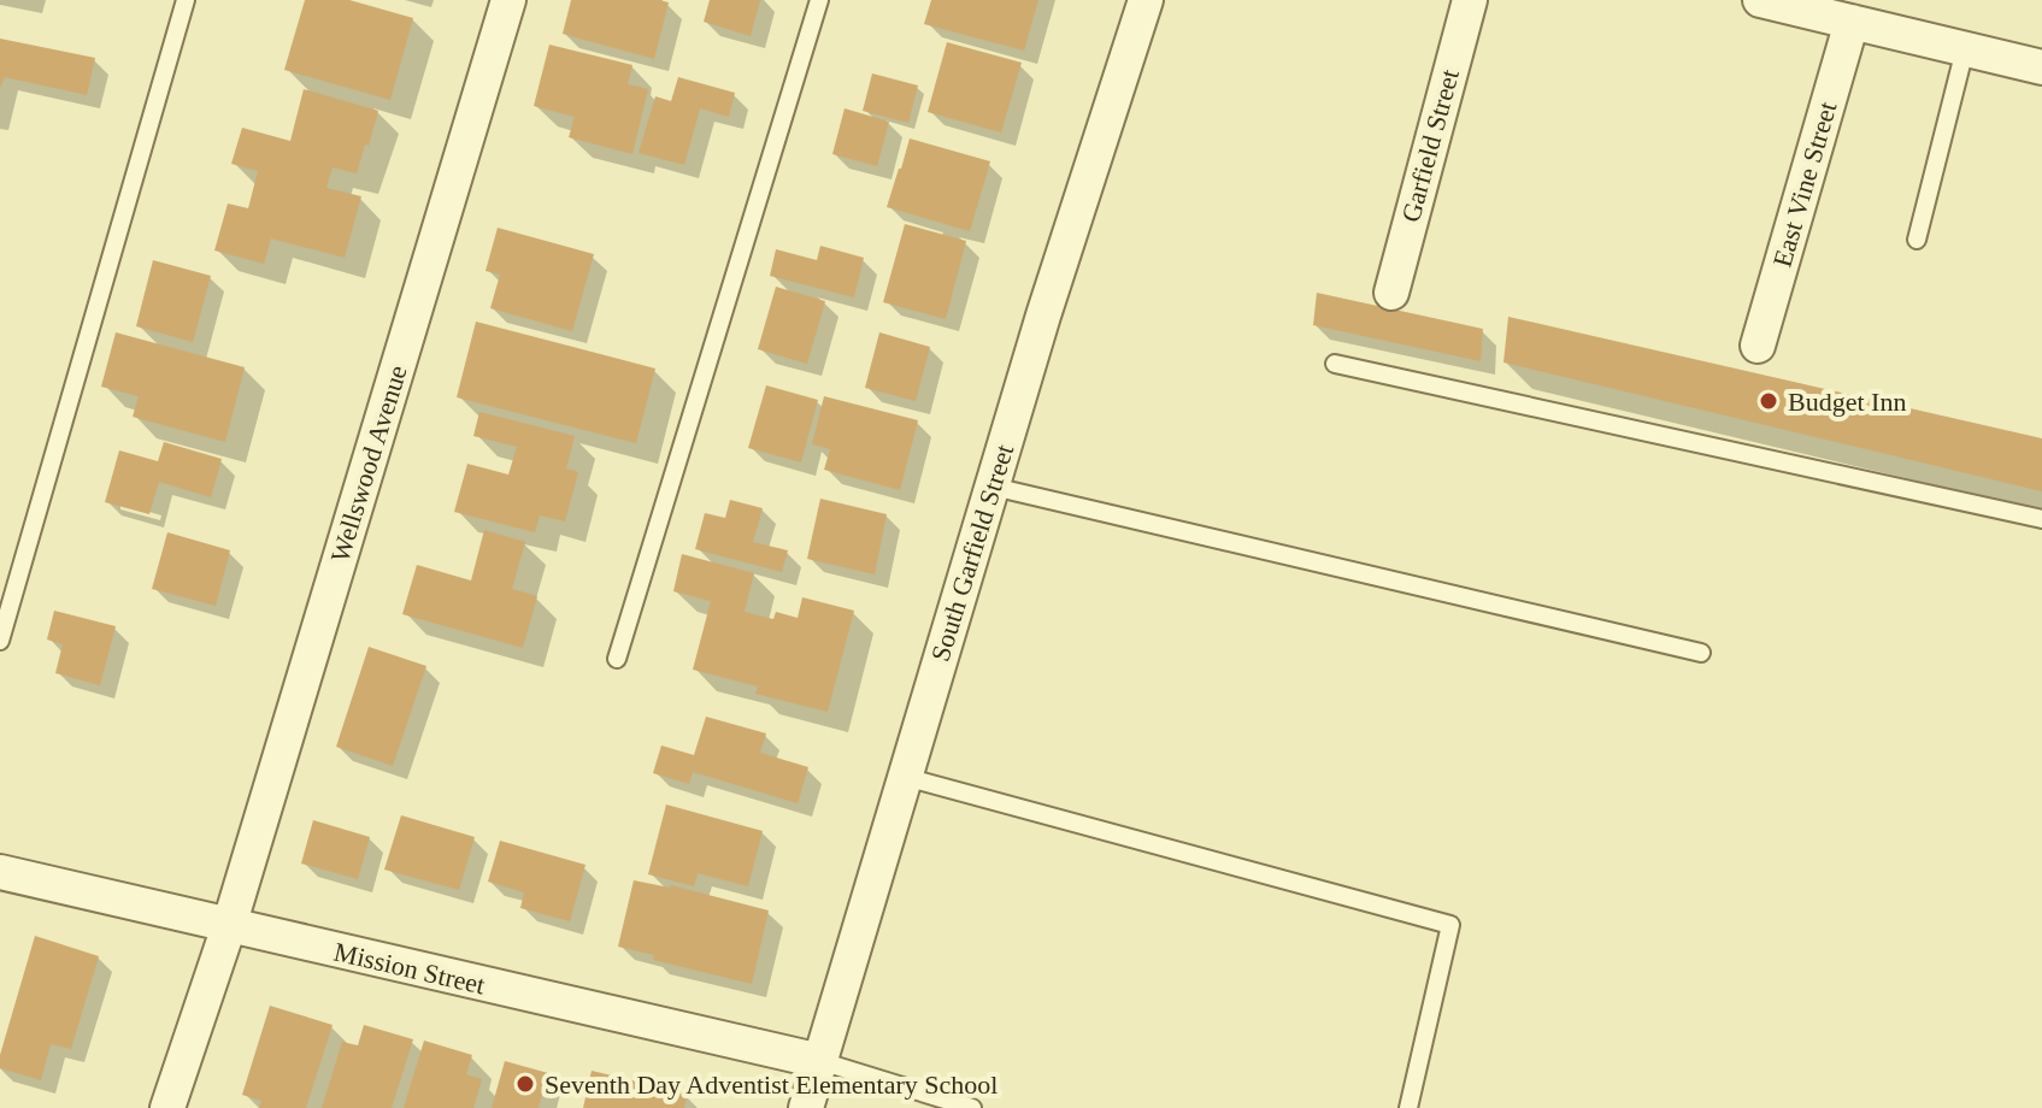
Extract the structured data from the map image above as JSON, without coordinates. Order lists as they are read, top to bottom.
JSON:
{
  "streets": {
    "street": [
      "Garfield Street",
      "East Vine Street",
      "Wellswood Avenue",
      "South Garfield Street",
      "Mission Street"
    ]
  },
  "crossings": [
    ["Wellswood Avenue", "Mission Street"],
    ["South Garfield Street", "Mission Street"]
  ],
  "places": ["Budget Inn", "Seventh Day Adventist Elementary School"]
}
